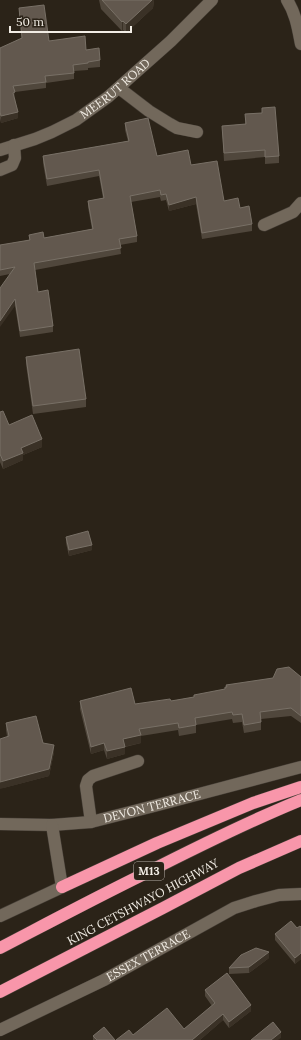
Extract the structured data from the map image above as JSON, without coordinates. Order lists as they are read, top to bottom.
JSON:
{
  "streets": {
    "highway": ["M13", "KING CETSHWAYO HIGHWAY"],
    "street": ["MEERUT ROAD", "DEVON TERRACE", "ESSEX TERRACE"]
  },
  "scale_bar": "50 m"
}
